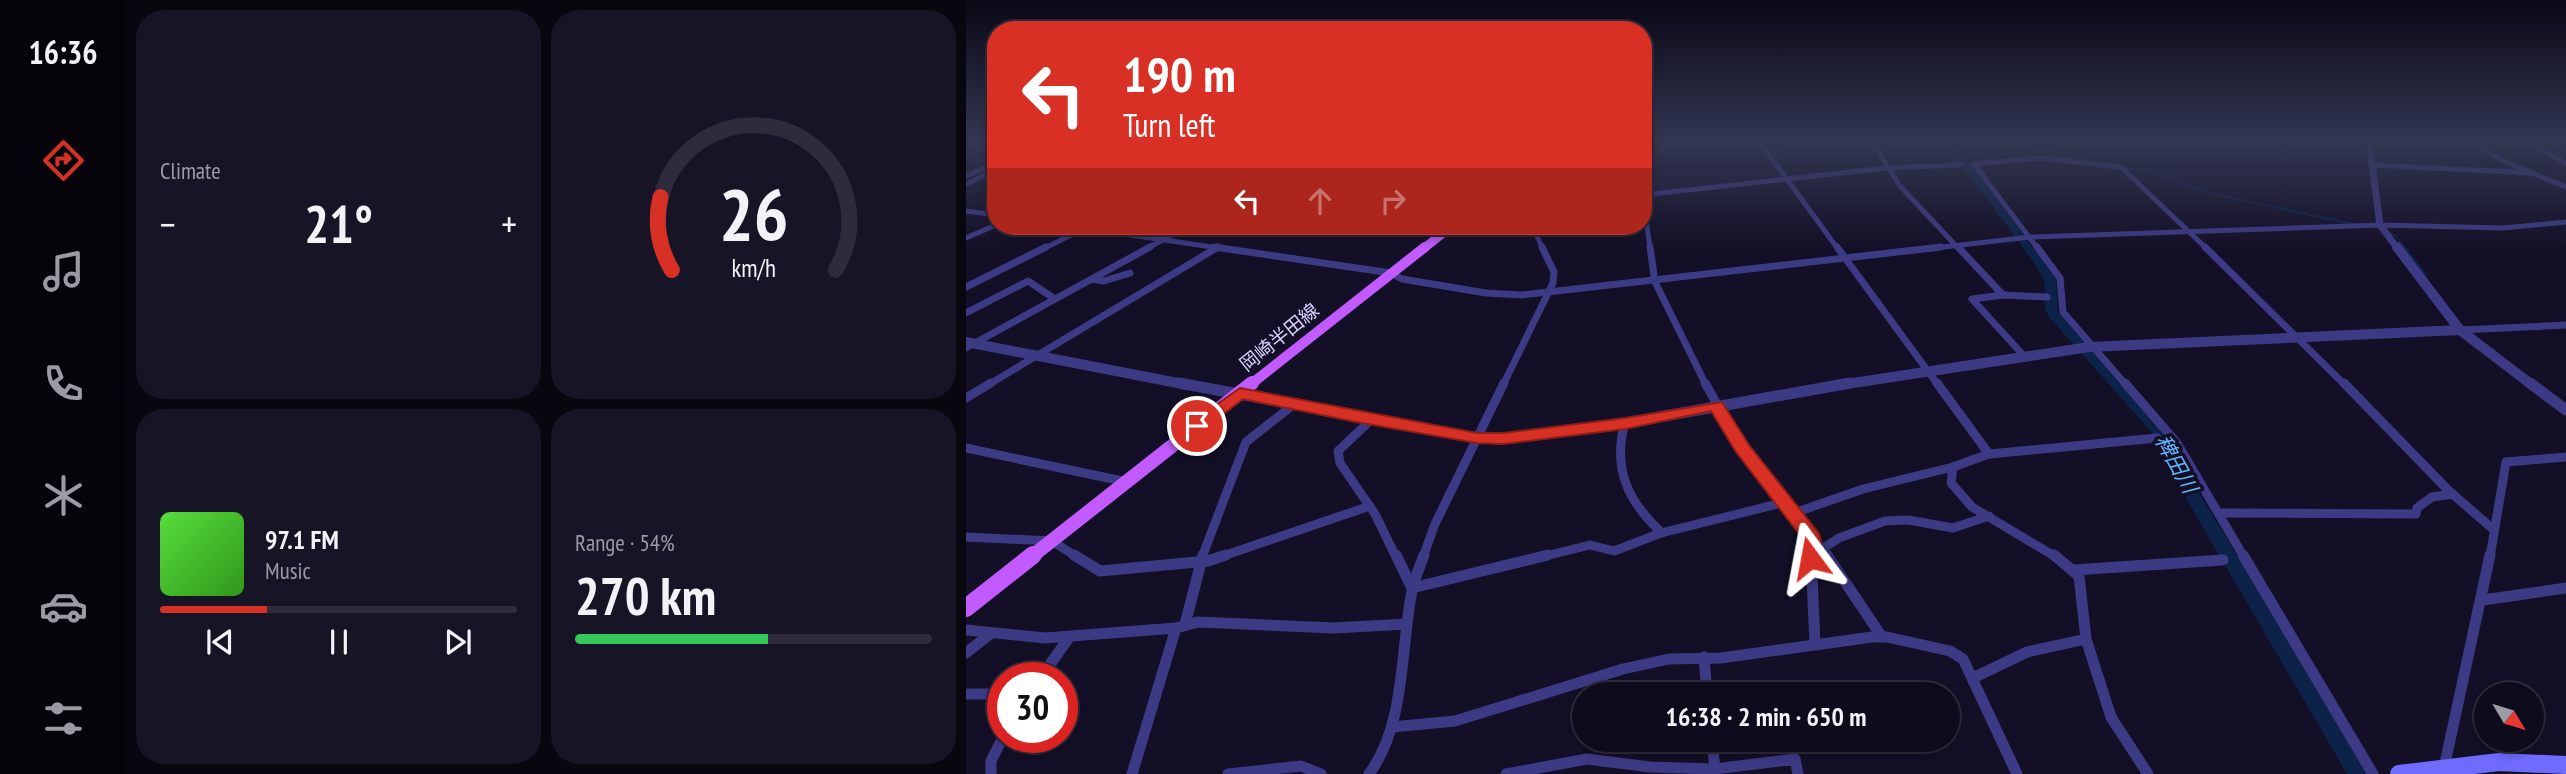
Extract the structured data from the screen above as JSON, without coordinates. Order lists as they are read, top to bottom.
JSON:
{
  "streets": {
    "main road": ["岡崎半田線"]
  },
  "water": ["稗田川"],
  "north": "bottom right",
  "page": {
    "tabs": "16:36",
    "tile": [
      "Climate",
      ["Range · 54%", "270 km"]
    ],
    "turn": ["190 m", "Turn left"],
    "heat": ["−", "21°", "+"],
    "song": ["97.1 FM", "Music"],
    "limit": "30",
    "trip": "16:38 · 2 min · 650 m",
    "gauge": ["26", "km/h"]
  }
}
